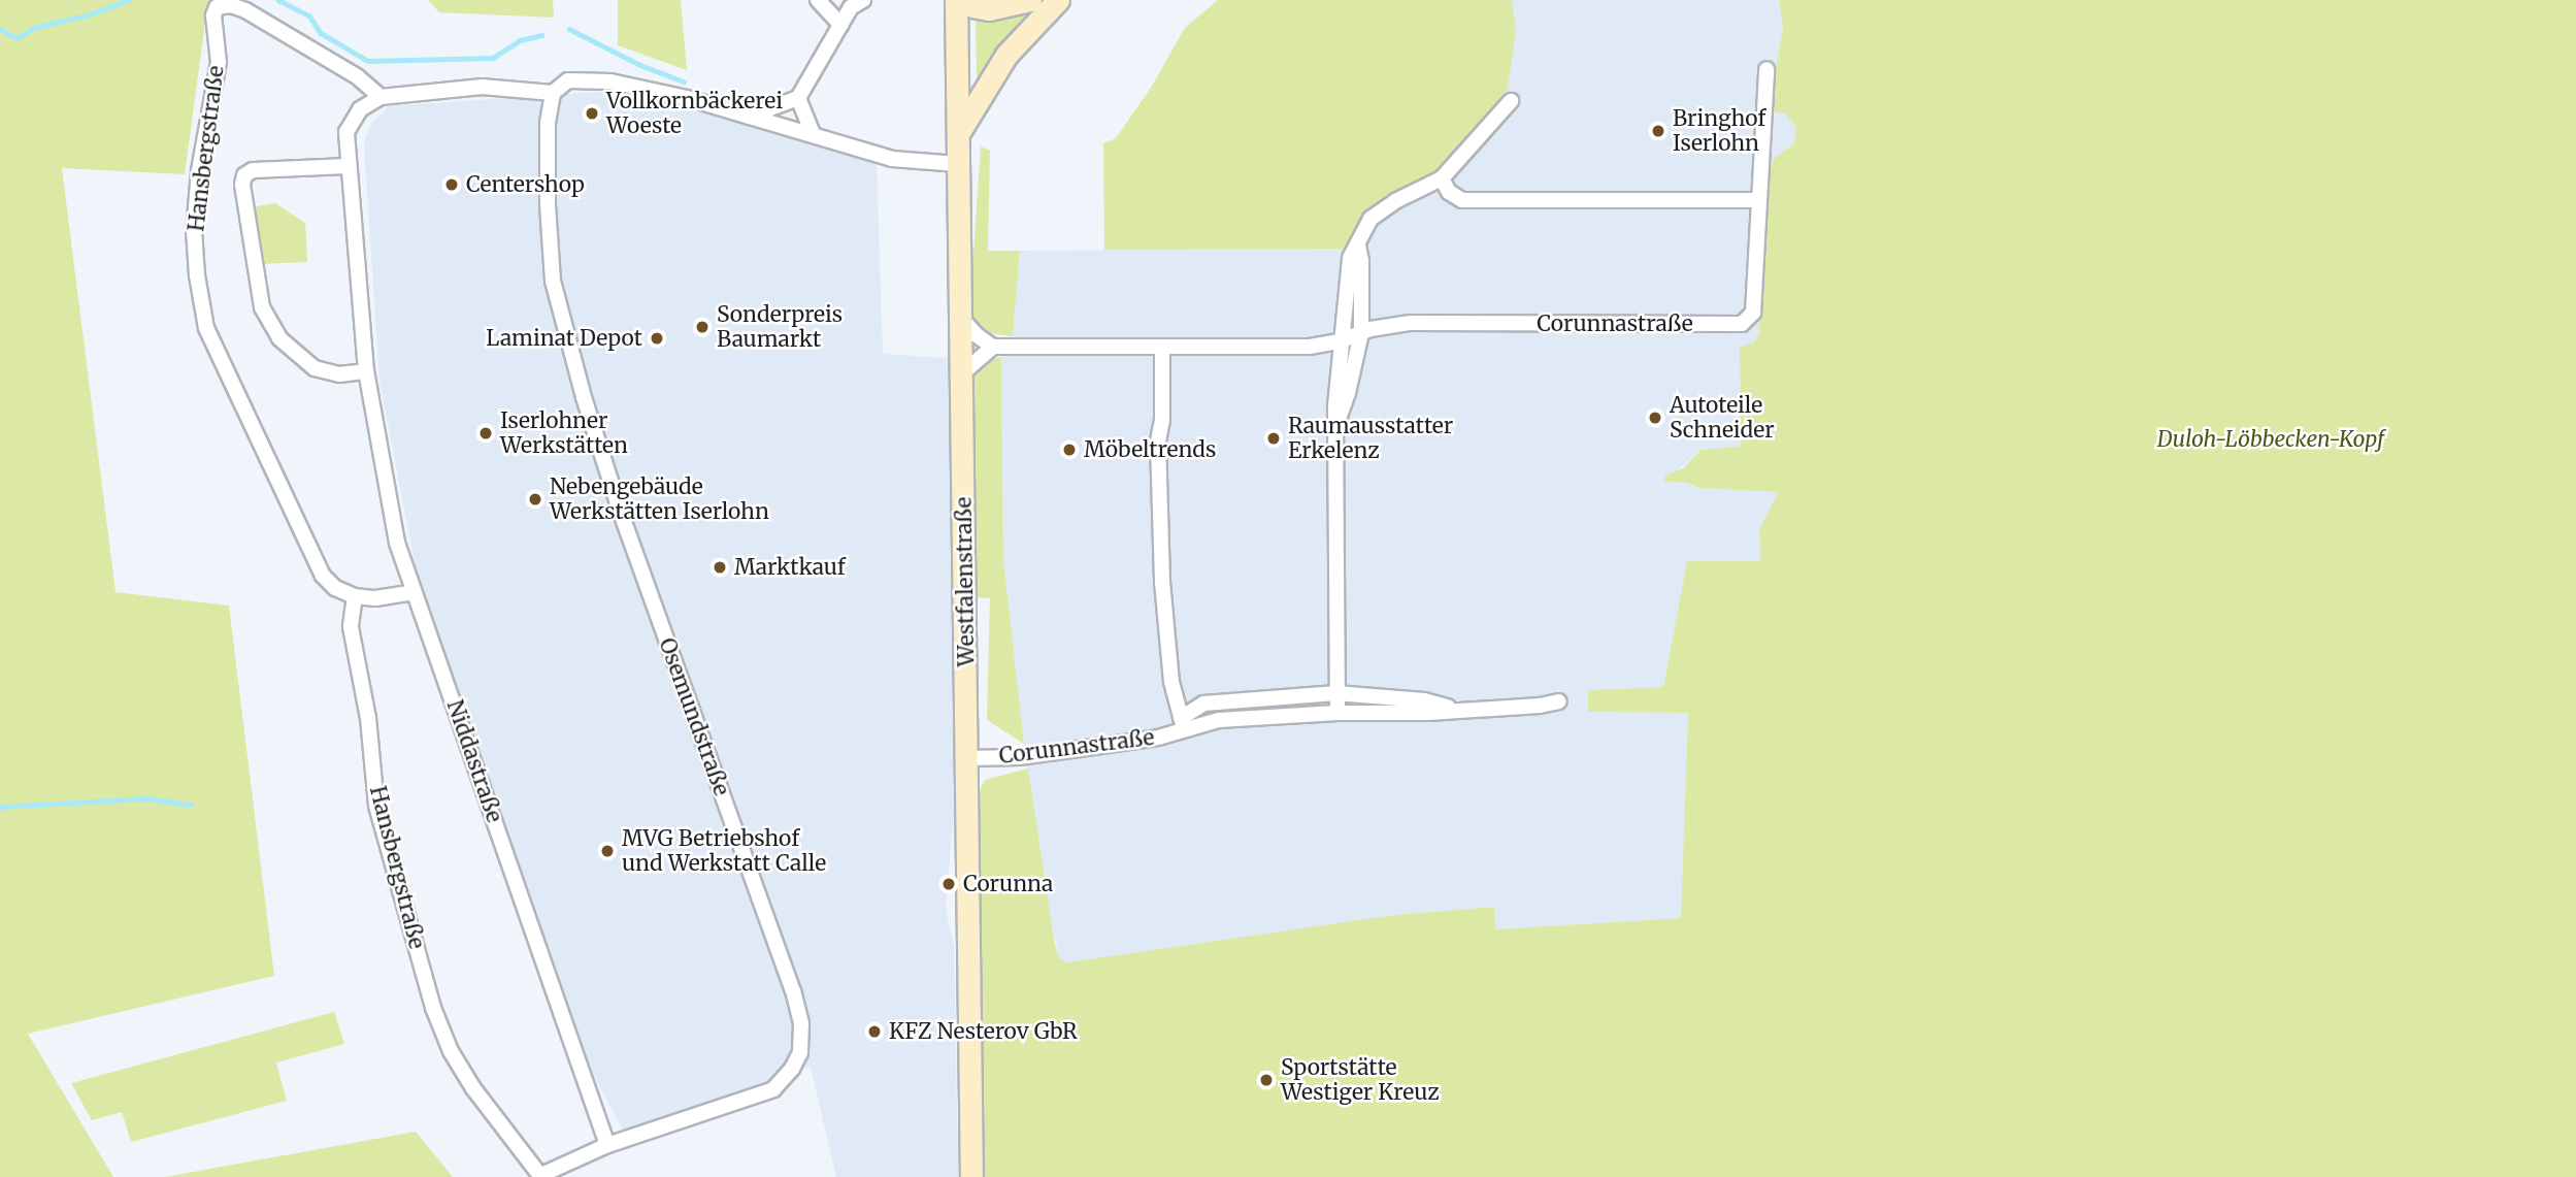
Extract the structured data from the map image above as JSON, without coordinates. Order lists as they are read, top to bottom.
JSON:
{
  "streets": {
    "main road": ["Westfalenstraße"],
    "street": [
      "Hansbergstraße",
      "Corunnastraße",
      "Osemundstraße",
      "Niddastraße"
    ]
  },
  "crossings": [
    ["Hansbergstraße", "Osemundstraße"],
    ["Hansbergstraße", "Niddastraße"],
    ["Corunnastraße", "Westfalenstraße"],
    ["Osemundstraße", "Niddastraße"]
  ],
  "parks": ["Duloh-Löbbecken-Kopf"],
  "places": [
    "Vollkornbäckerei Woeste",
    "Bringhof Iserlohn",
    "Centershop",
    "Sonderpreis Baumarkt",
    "Laminat Depot",
    "Autoteile Schneider",
    "Iserlohner Werkstätten",
    "Raumausstatter Erkelenz",
    "Möbeltrends",
    "Nebengebäude Werkstätten Iserlohn",
    "Marktkauf",
    "MVG Betriebshof und Werkstatt Calle",
    "Corunna",
    "KFZ Nesterov GbR",
    "Sportstätte Westiger Kreuz"
  ]
}
